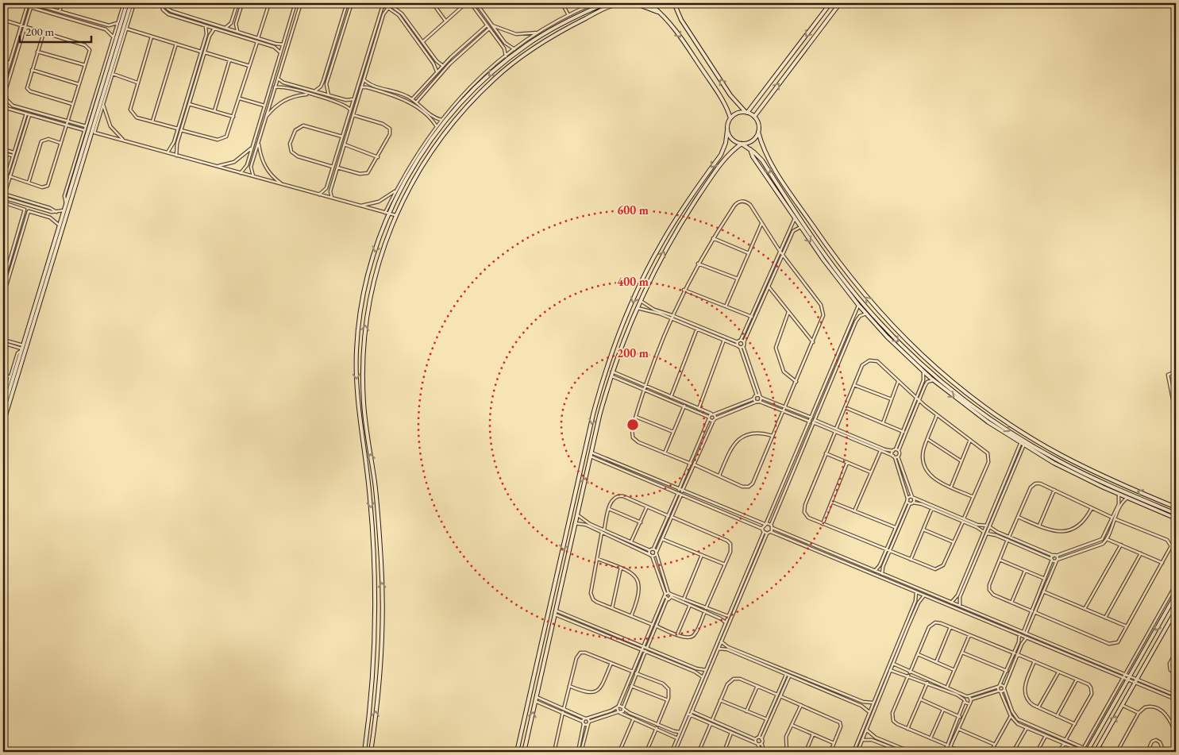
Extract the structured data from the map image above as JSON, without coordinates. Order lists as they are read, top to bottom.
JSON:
{
  "scale_bar": "200 m",
  "rings": ["600 m", "400 m", "200 m"]
}
